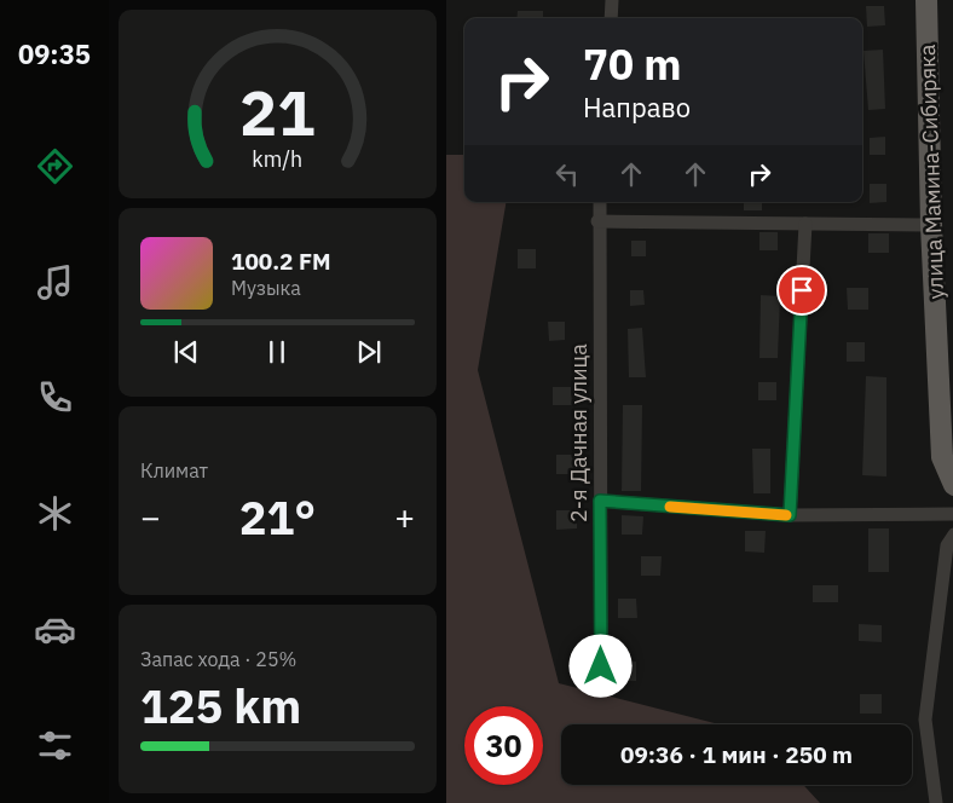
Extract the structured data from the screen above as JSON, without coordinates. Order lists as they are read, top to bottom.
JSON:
{
  "streets": {
    "main road": ["улица Мамина-Сибиряка"],
    "street": ["2-я Дачная улица"]
  },
  "page": {
    "tabs": "09:35",
    "turn": ["70 m", "Направо"],
    "song": ["100.2 FM", "Музыка"],
    "tile": [
      "Климат",
      ["Запас хода · 25%", "125 km"]
    ],
    "heat": ["−", "21°", "+"],
    "limit": "30",
    "trip": "09:36 · 1 мин · 250 m",
    "gauge": ["21", "km/h"]
  }
}
